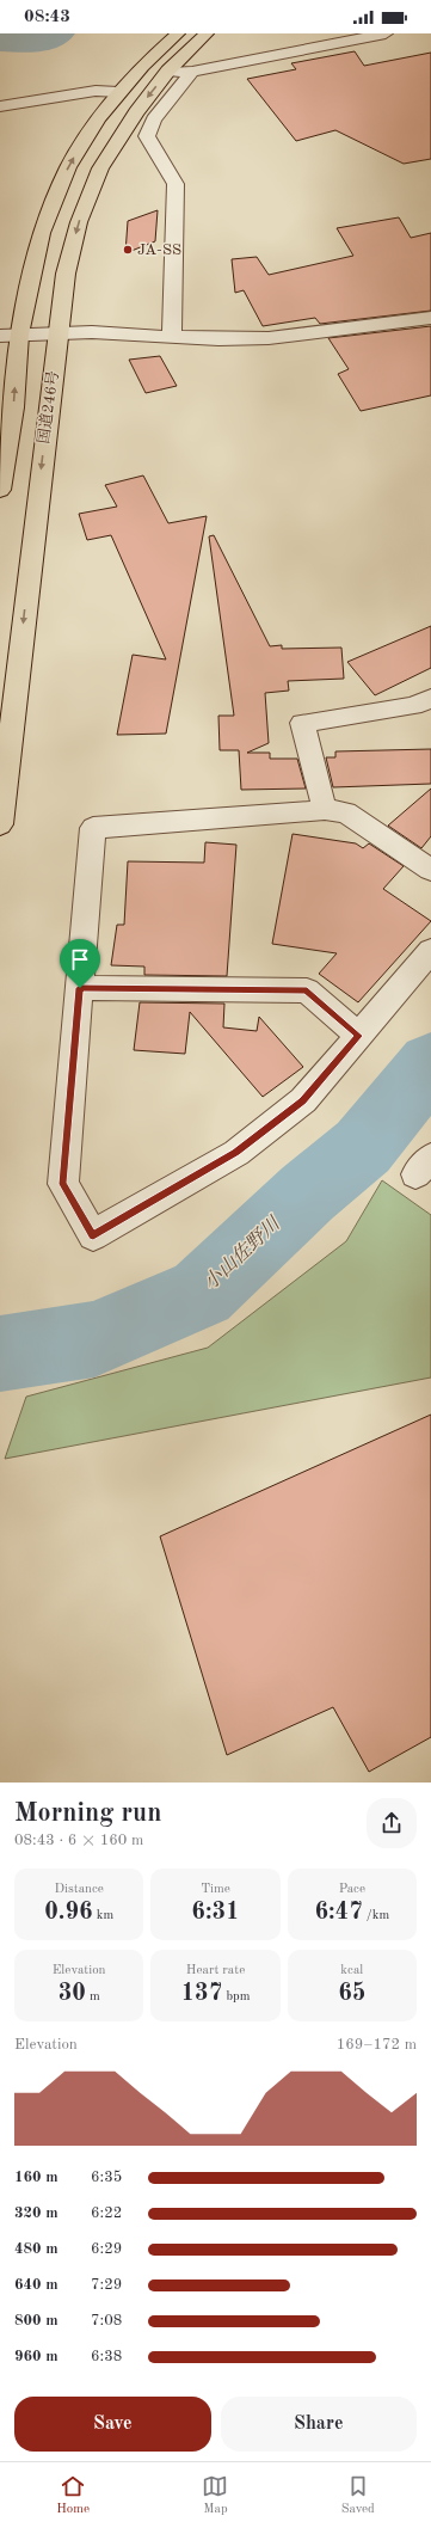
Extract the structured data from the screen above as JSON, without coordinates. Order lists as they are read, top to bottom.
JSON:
{
  "streets": {
    "highway": ["国道246号"]
  },
  "water": ["小山佐野川"],
  "places": ["JA-SS"],
  "page": {
    "status": "08:43",
    "heading": ["Morning run", "08:43 · 6 × 160 m"],
    "stats": [
      ["Distance", "0.96 km"],
      ["Time", "6:31"],
      ["Pace", "6:47 /km"],
      ["Elevation", "30 m"],
      ["Heart rate", "137 bpm"],
      ["kcal", "65"]
    ],
    "chart": ["Elevation", "169–172 m"],
    "list": [
      {
        "name": "160 m",
        "note": "6:35"
      },
      {
        "name": "320 m",
        "note": "6:22"
      },
      {
        "name": "480 m",
        "note": "6:29"
      },
      {
        "name": "640 m",
        "note": "7:29"
      },
      {
        "name": "800 m",
        "note": "7:08"
      },
      {
        "name": "960 m",
        "note": "6:38"
      }
    ],
    "buttons": ["Save", "Share"],
    "tabs": ["Home", "Map", "Saved"]
  }
}
